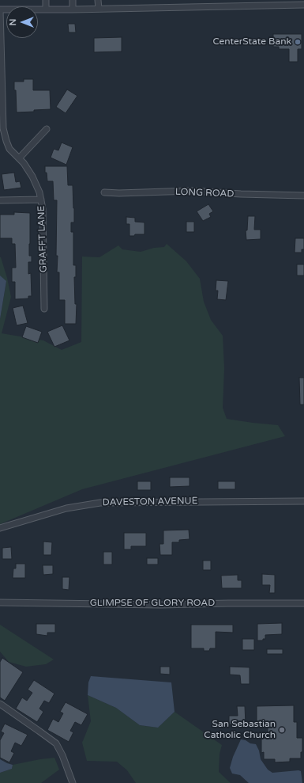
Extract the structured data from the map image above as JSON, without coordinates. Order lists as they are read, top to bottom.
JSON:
{
  "streets": {
    "street": [
      "LONG ROAD",
      "GRAFFT LANE",
      "DAVESTON AVENUE",
      "GLIMPSE OF GLORY ROAD"
    ]
  },
  "places": ["CenterState Bank", "San Sebastian Catholic Church"],
  "north": "left"
}
